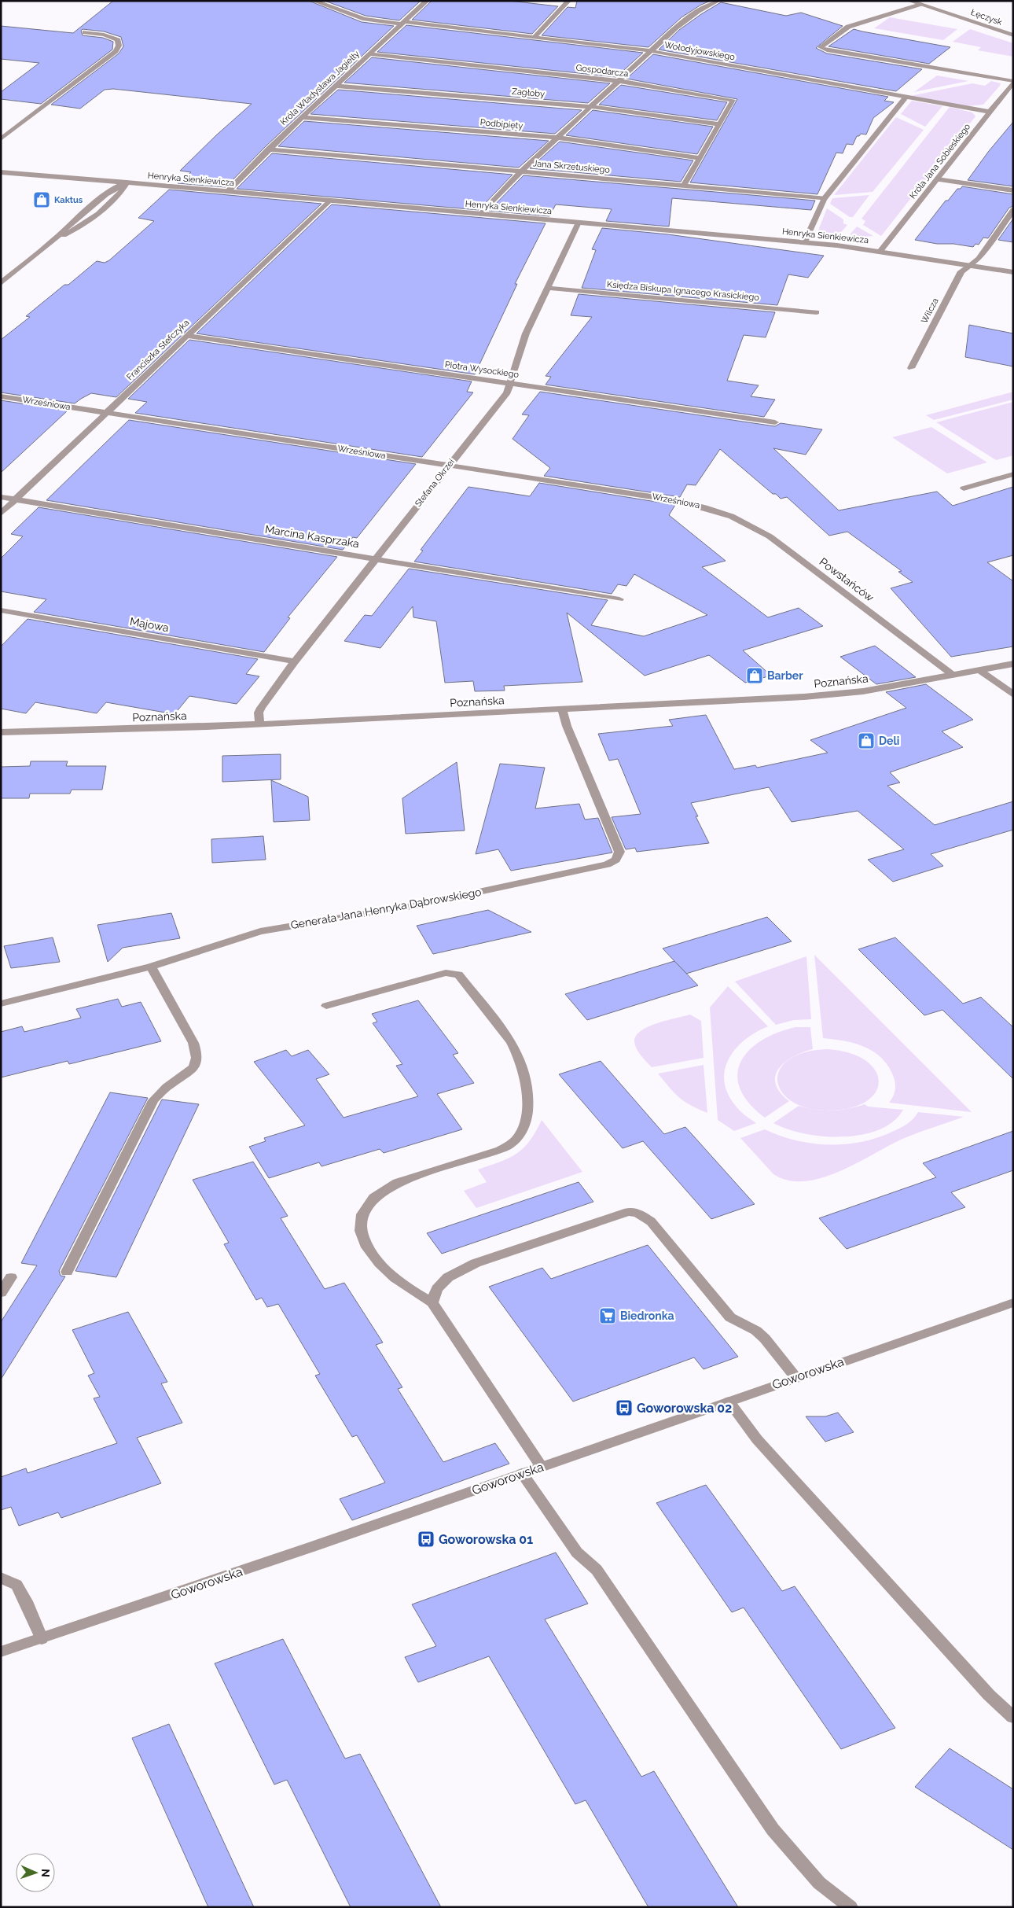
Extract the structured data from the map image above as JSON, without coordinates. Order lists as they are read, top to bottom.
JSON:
{
  "streets": {
    "street": [
      "Łęczysk",
      "Wołodyjowskiego",
      "Gospodarcza",
      "Króla Władysława Jagiełły",
      "Zagłoby",
      "Podbipięty",
      "Króla Jana Sobieskiego",
      "Jana Skrzetuskiego",
      "Henryka Sienkiewicza",
      "Księdza Biskupa Ignacego Krasickiego",
      "Wilcza",
      "Franciszka Stefczyka",
      "Piotra Wysockiego",
      "Wrześniowa",
      "Stefana Okrzei",
      "Marcina Kasprzaka",
      "Powstańców",
      "Majowa",
      "Poznańska",
      "Generała Jana Henryka Dąbrowskiego",
      "Goworowska"
    ]
  },
  "crossings": [
    ["Wołodyjowskiego", "Króla Władysława Jagiełły"],
    ["Wołodyjowskiego", "Króla Jana Sobieskiego"],
    ["Gospodarcza", "Króla Władysława Jagiełły"],
    ["Gospodarcza", "Zagłoby"],
    ["Gospodarcza", "Podbipięty"],
    ["Gospodarcza", "Jana Skrzetuskiego"],
    ["Króla Władysława Jagiełły", "Zagłoby"],
    ["Króla Władysława Jagiełły", "Podbipięty"],
    ["Króla Władysława Jagiełły", "Jana Skrzetuskiego"],
    ["Króla Władysława Jagiełły", "Henryka Sienkiewicza"],
    ["Króla Jana Sobieskiego", "Henryka Sienkiewicza"],
    ["Henryka Sienkiewicza", "Wilcza"],
    ["Henryka Sienkiewicza", "Franciszka Stefczyka"],
    ["Henryka Sienkiewicza", "Stefana Okrzei"],
    ["Księdza Biskupa Ignacego Krasickiego", "Stefana Okrzei"],
    ["Franciszka Stefczyka", "Piotra Wysockiego"],
    ["Franciszka Stefczyka", "Wrześniowa"],
    ["Franciszka Stefczyka", "Marcina Kasprzaka"],
    ["Piotra Wysockiego", "Stefana Okrzei"],
    ["Wrześniowa", "Stefana Okrzei"],
    ["Wrześniowa", "Powstańców"],
    ["Stefana Okrzei", "Marcina Kasprzaka"],
    ["Stefana Okrzei", "Majowa"],
    ["Stefana Okrzei", "Poznańska"],
    ["Powstańców", "Poznańska"],
    ["Poznańska", "Generała Jana Henryka Dąbrowskiego"]
  ],
  "places": {
    "shop": ["Kaktus", "Barber", "Deli"],
    "supermarket": ["Biedronka"],
    "bus stop": ["Goworowska 02", "Goworowska 01"]
  },
  "north": "right"
}
